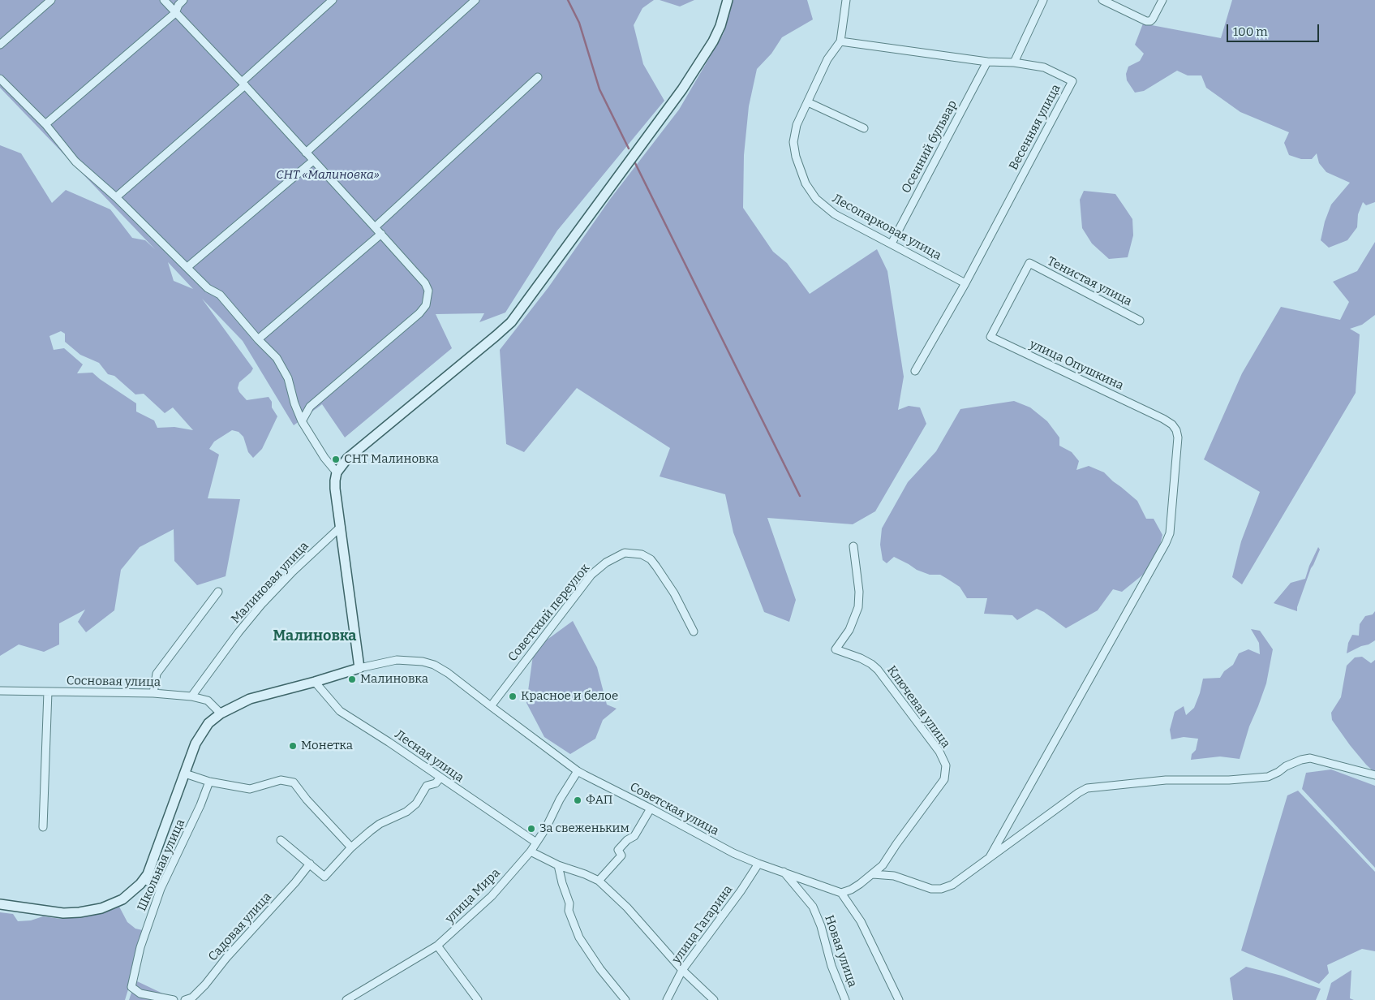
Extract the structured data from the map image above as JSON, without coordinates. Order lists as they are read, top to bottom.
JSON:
{
  "streets": {
    "street": [
      "Весенняя улица",
      "Осенний бульвар",
      "Лесопарковая улица",
      "Тенистая улица",
      "улица Опушкина",
      "Малиновая улица",
      "Советский переулок",
      "Сосновая улица",
      "Ключевая улица",
      "Лесная улица",
      "Советская улица",
      "Школьная улица",
      "улица Мира",
      "улица Гагарина",
      "Садовая улица",
      "Новая улица"
    ]
  },
  "crossings": [
    ["Весенняя улица", "Осенний бульвар"],
    ["Весенняя улица", "Лесопарковая улица"],
    ["Осенний бульвар", "Лесопарковая улица"],
    ["Тенистая улица", "улица Опушкина"],
    ["Малиновая улица", "Сосновая улица"],
    ["Советский переулок", "Советская улица"],
    ["Лесная улица", "улица Мира"],
    ["Советская улица", "улица Мира"],
    ["Советская улица", "улица Гагарина"],
    ["Советская улица", "Новая улица"]
  ],
  "districts": ["Малиновка"],
  "parks": ["СНТ «Малиновка»"],
  "places": [
    "СНТ Малиновка",
    "Малиновка",
    "Красное и белое",
    "Монетка",
    "ФАП",
    "За свеженьким"
  ],
  "scale_bar": "100 m"
}
